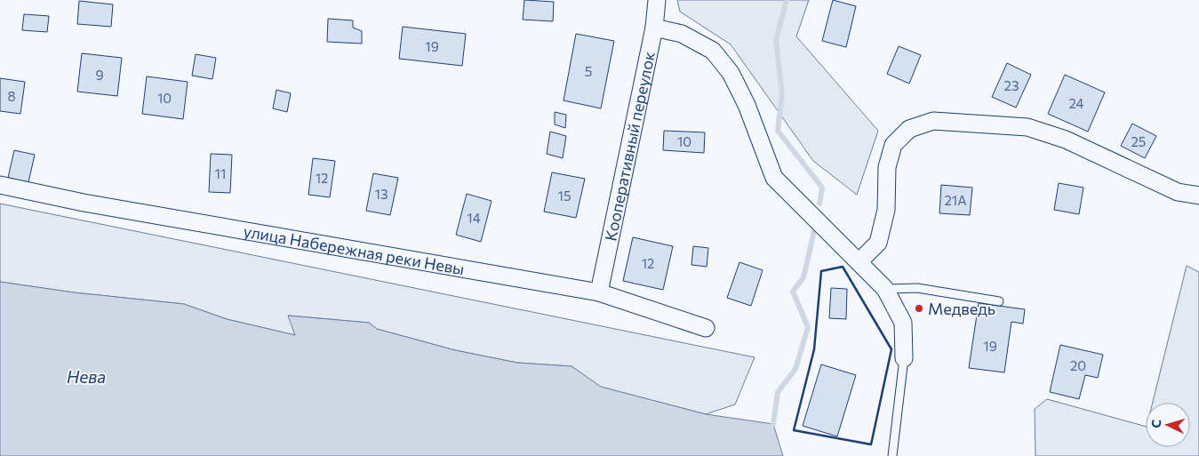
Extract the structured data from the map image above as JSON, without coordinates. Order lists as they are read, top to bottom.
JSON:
{
  "streets": {
    "street": ["Кооперативный переулок", "улица Набережная реки Невы"]
  },
  "crossings": [
    ["Кооперативный переулок", "улица Набережная реки Невы"]
  ],
  "water": ["Нева"],
  "places": ["Медведь"],
  "house_numbers": [
    "19",
    "5",
    "9",
    "23",
    "8",
    "10",
    "24",
    "10",
    "25",
    "11",
    "12",
    "13",
    "15",
    "21А",
    "14",
    "12",
    "19",
    "20"
  ],
  "north": "left"
}
